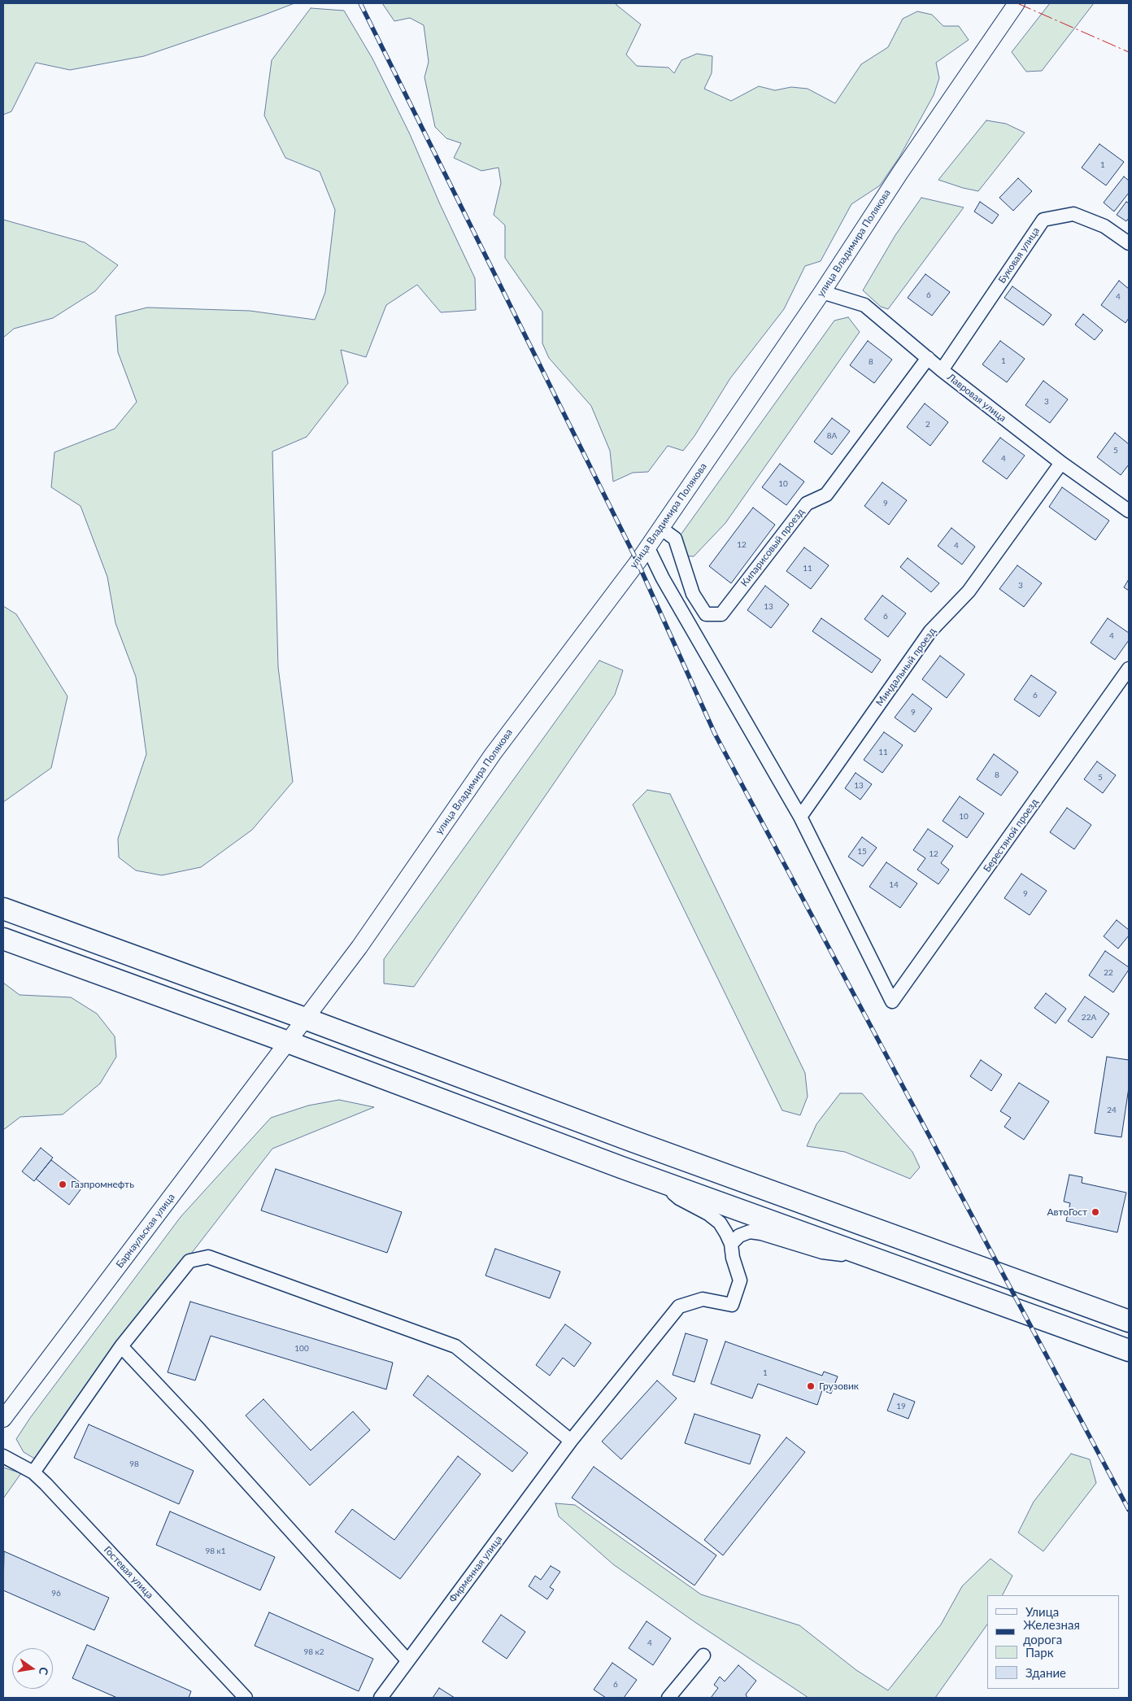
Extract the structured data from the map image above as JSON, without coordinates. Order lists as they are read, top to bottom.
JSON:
{
  "streets": {
    "street": [
      "улица Владимира Полякова",
      "Буковая улица",
      "Лавровая улица",
      "Кипарисовый проезд",
      "Миндальный проезд",
      "Берестяной проезд",
      "Барнаульская улица",
      "Фирменная улица",
      "Гостевая улица"
    ]
  },
  "crossings": [
    ["улица Владимира Полякова", "Лавровая улица"],
    ["улица Владимира Полякова", "Кипарисовый проезд"],
    ["улица Владимира Полякова", "Барнаульская улица"],
    ["Буковая улица", "Лавровая улица"],
    ["Лавровая улица", "Кипарисовый проезд"],
    ["Лавровая улица", "Миндальный проезд"],
    ["Миндальный проезд", "Берестяной проезд"]
  ],
  "places": ["Газпромнефть", "АвтоГост", "Грузовик"],
  "house_numbers": [
    "1",
    "6",
    "4",
    "1",
    "8",
    "3",
    "2",
    "8А",
    "5",
    "4",
    "10",
    "9",
    "12",
    "4",
    "11",
    "3",
    "13",
    "6",
    "4",
    "6",
    "9",
    "11",
    "8",
    "5",
    "13",
    "10",
    "15",
    "12",
    "14",
    "9",
    "22",
    "22А",
    "24",
    "100",
    "1",
    "19",
    "98",
    "98 к1",
    "96",
    "4",
    "98 к2",
    "6"
  ],
  "legend": [
    "Улица",
    "Железная дорога",
    "Парк",
    "Здание"
  ],
  "north": "right"
}
